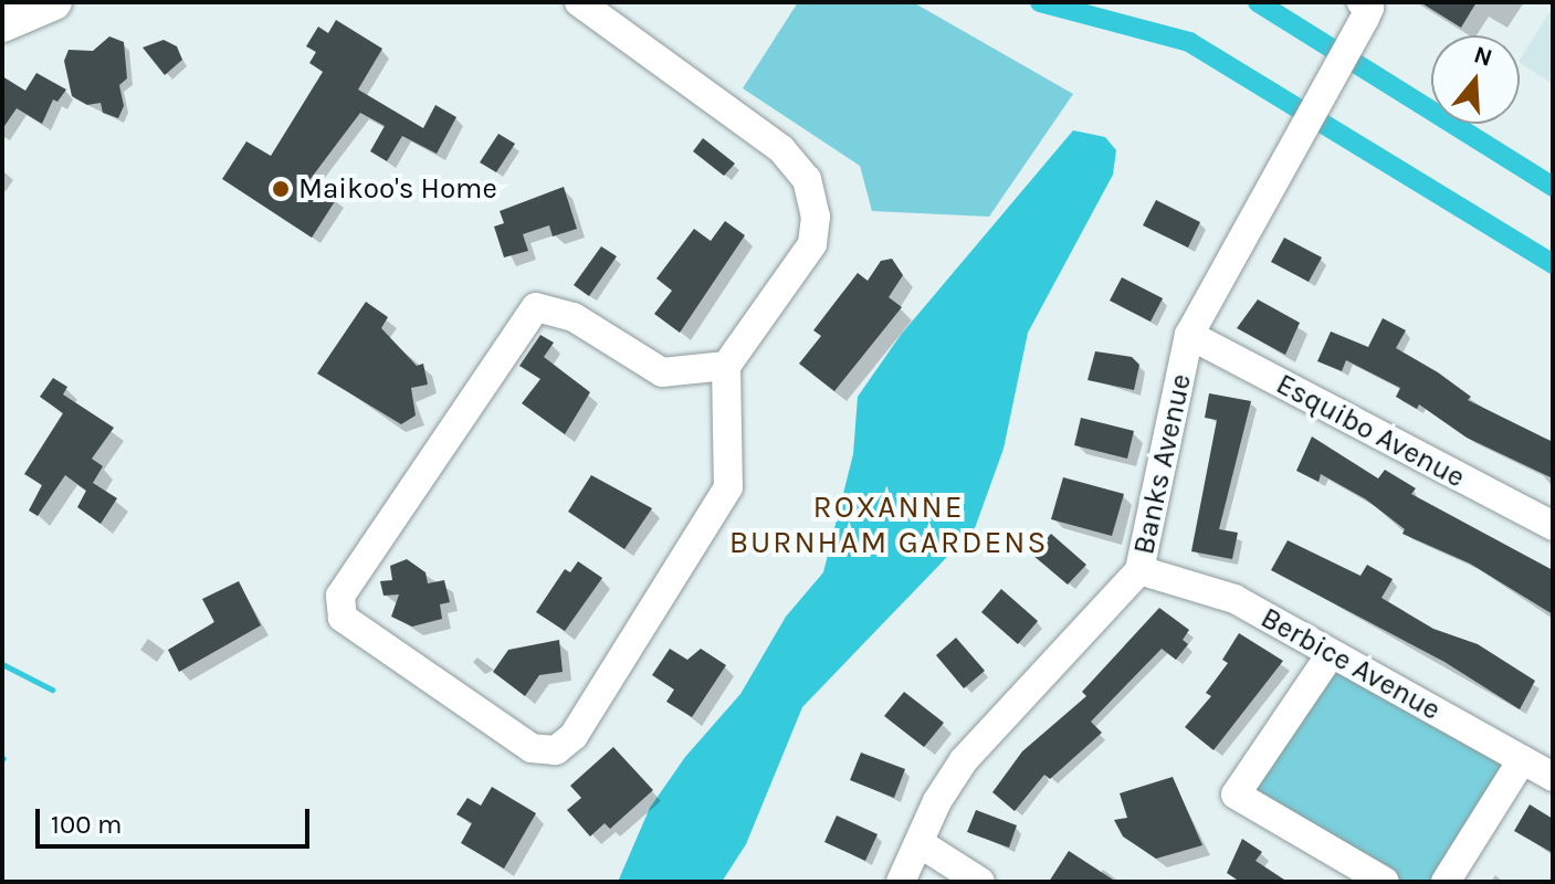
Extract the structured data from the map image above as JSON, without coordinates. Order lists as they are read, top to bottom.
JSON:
{
  "streets": {
    "street": ["Esquibo Avenue", "Banks Avenue", "Berbice Avenue"]
  },
  "crossings": [
    ["Esquibo Avenue", "Banks Avenue"],
    ["Banks Avenue", "Berbice Avenue"]
  ],
  "districts": ["ROXANNE BURNHAM GARDENS"],
  "places": ["Maikoo's Home"],
  "scale_bar": "100 m",
  "north": "top"
}
